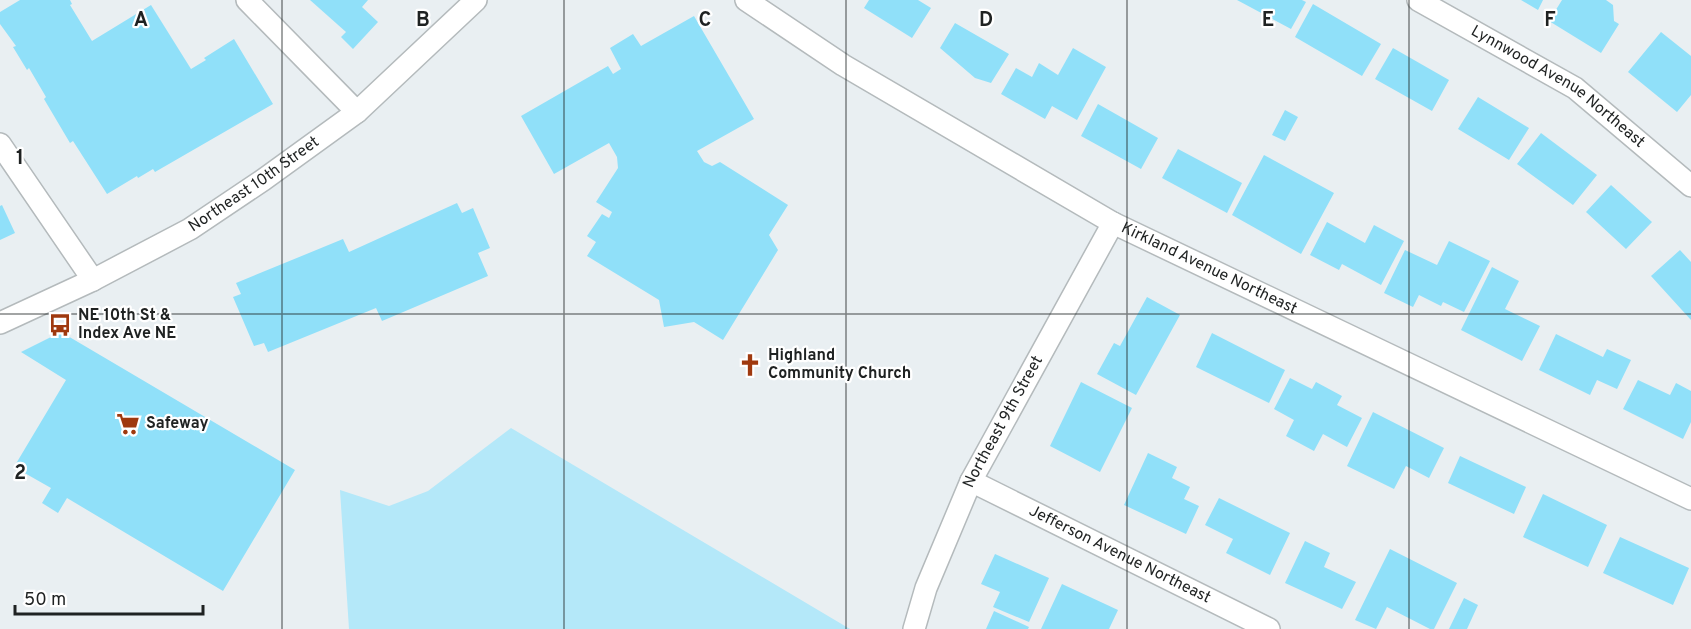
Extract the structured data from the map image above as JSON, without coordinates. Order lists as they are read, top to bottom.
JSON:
{
  "streets": {
    "street": [
      "Lynnwood Avenue Northeast",
      "Northeast 10th Street",
      "Kirkland Avenue Northeast",
      "Northeast 9th Street",
      "Jefferson Avenue Northeast"
    ]
  },
  "crossings": [
    ["Kirkland Avenue Northeast", "Northeast 9th Street"],
    ["Northeast 9th Street", "Jefferson Avenue Northeast"]
  ],
  "places": {
    "bus stop": ["NE 10th St & Index Ave NE"],
    "church": ["Highland Community Church"],
    "supermarket": ["Safeway"]
  },
  "scale_bar": "50 m",
  "grid": {
    "columns": [
      "A",
      "B",
      "C",
      "D",
      "E",
      "F"
    ],
    "rows": ["1", "2"]
  }
}
